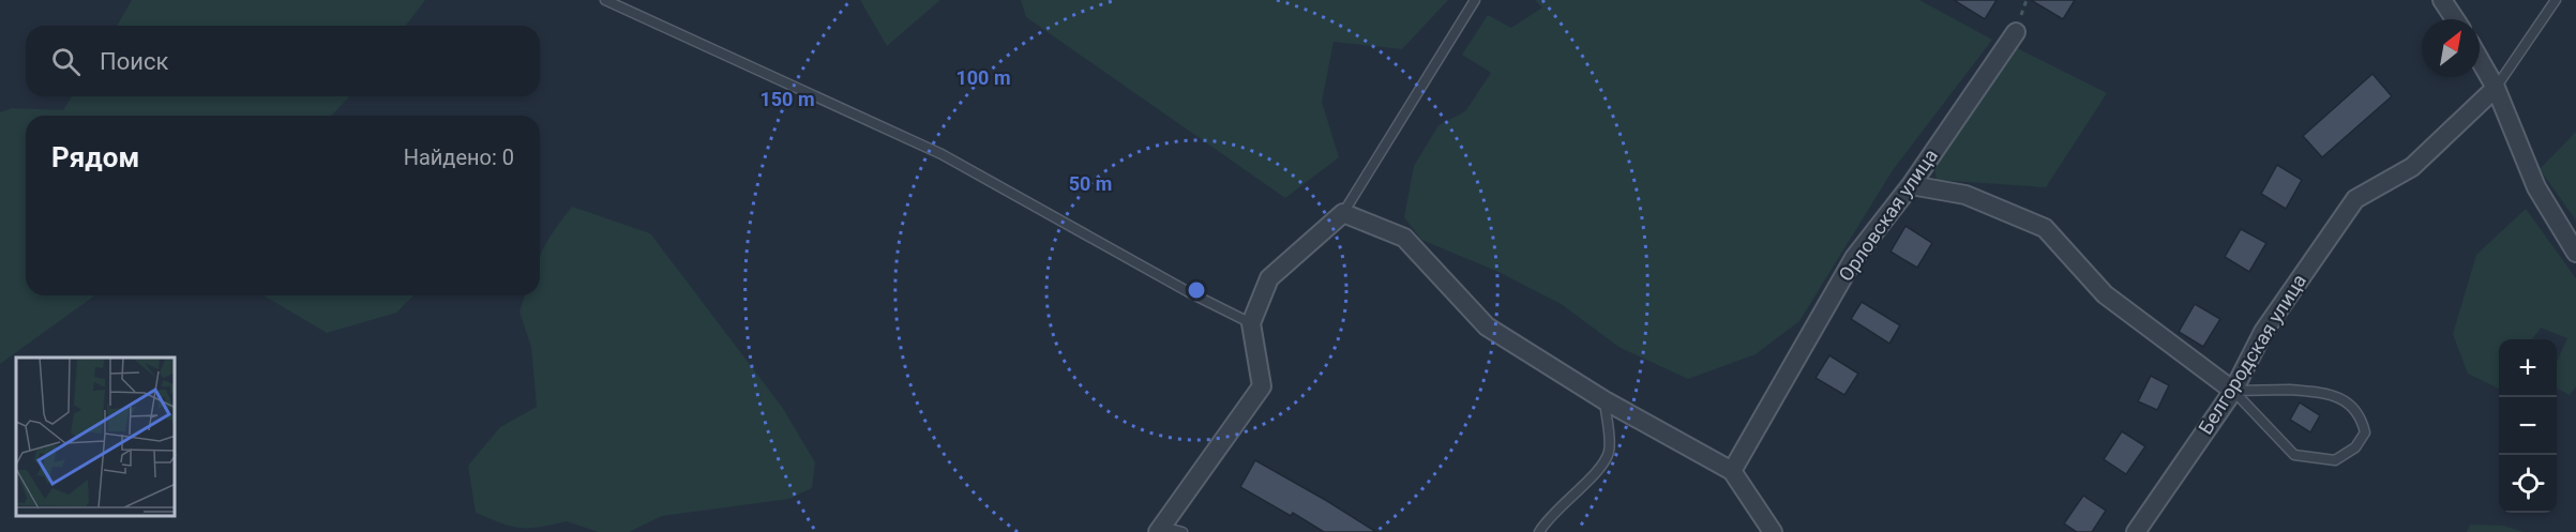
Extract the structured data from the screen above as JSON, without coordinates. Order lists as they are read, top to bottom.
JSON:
{
  "streets": {
    "street": ["Орловская улица", "Белгородская улица"]
  },
  "north": "top right",
  "page": {
    "search": "Поиск",
    "heading": ["Рядом", "Найдено: 0"],
    "map_buttons": ["+", "−"]
  },
  "rings": ["100 m", "150 m", "50 m"]
}
